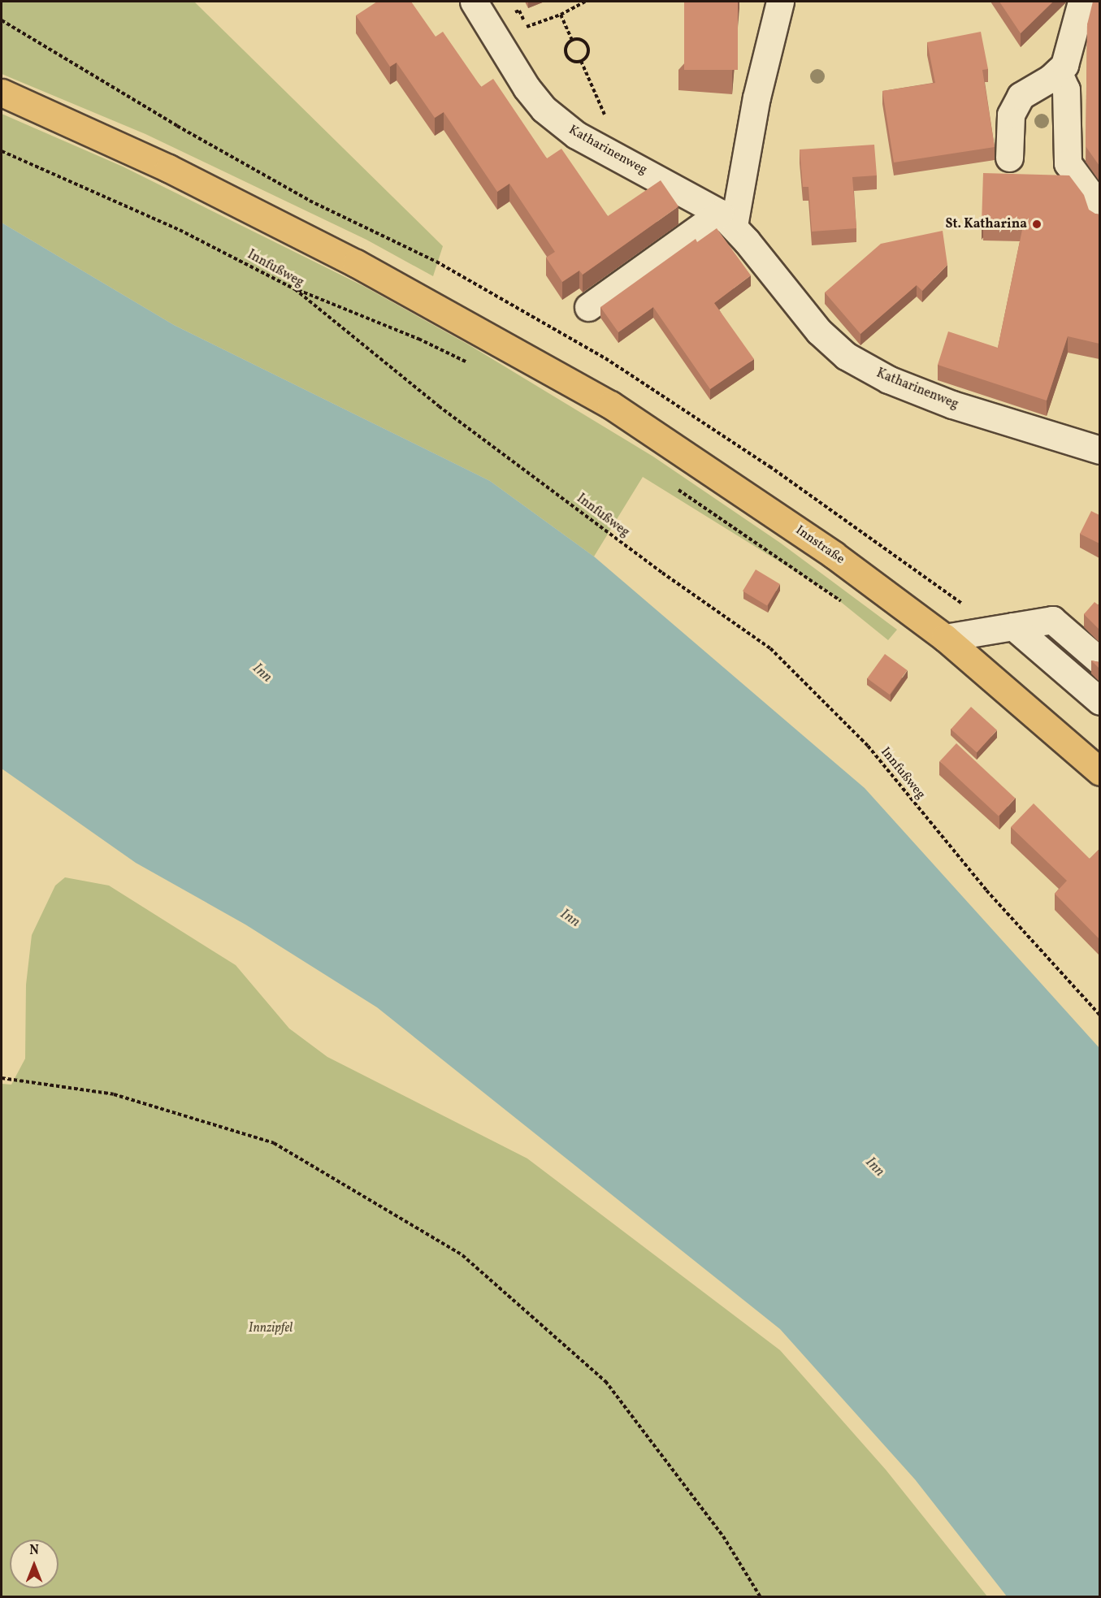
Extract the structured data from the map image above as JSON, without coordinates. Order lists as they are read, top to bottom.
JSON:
{
  "streets": {
    "main road": ["Innstraße"],
    "street": ["Katharinenweg"],
    "path": ["Innfußweg"]
  },
  "water": ["Inn"],
  "parks": ["Innzipfel"],
  "places": ["St. Katharina"],
  "north": "top"
}
